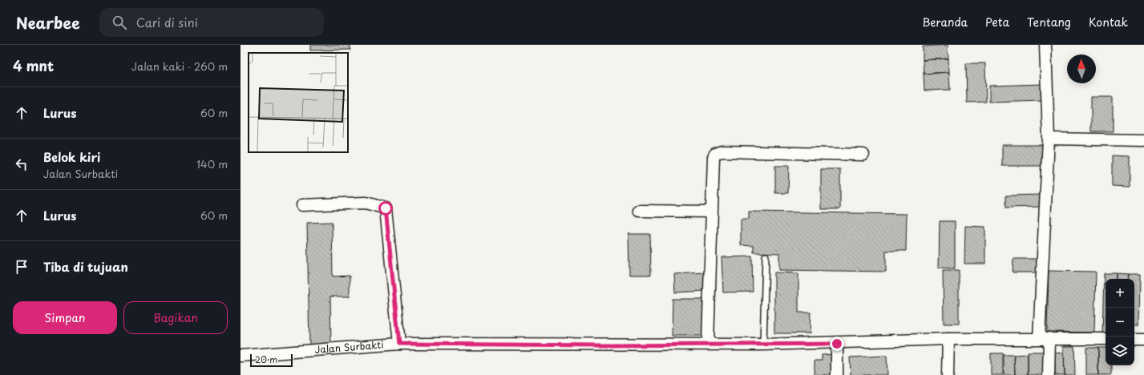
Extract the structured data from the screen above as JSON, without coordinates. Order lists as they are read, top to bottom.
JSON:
{
  "streets": {
    "street": ["Jalan Surbakti"]
  },
  "scale_bar": "20 m",
  "north": "top",
  "page": {
    "header": "Nearbee",
    "search": "Cari di sini",
    "nav": [
      "Beranda",
      "Peta",
      "Tentang",
      "Kontak"
    ],
    "heading": ["4 mnt", "Jalan kaki · 260 m"],
    "list": [
      ["Lurus", "60 m"],
      ["Belok kiri", "Jalan Surbakti", "140 m"],
      ["Lurus", "60 m"],
      "Tiba di tujuan"
    ],
    "map_buttons": ["+", "−"],
    "buttons": ["Simpan", "Bagikan"],
    "scale": "20 m"
  }
}
